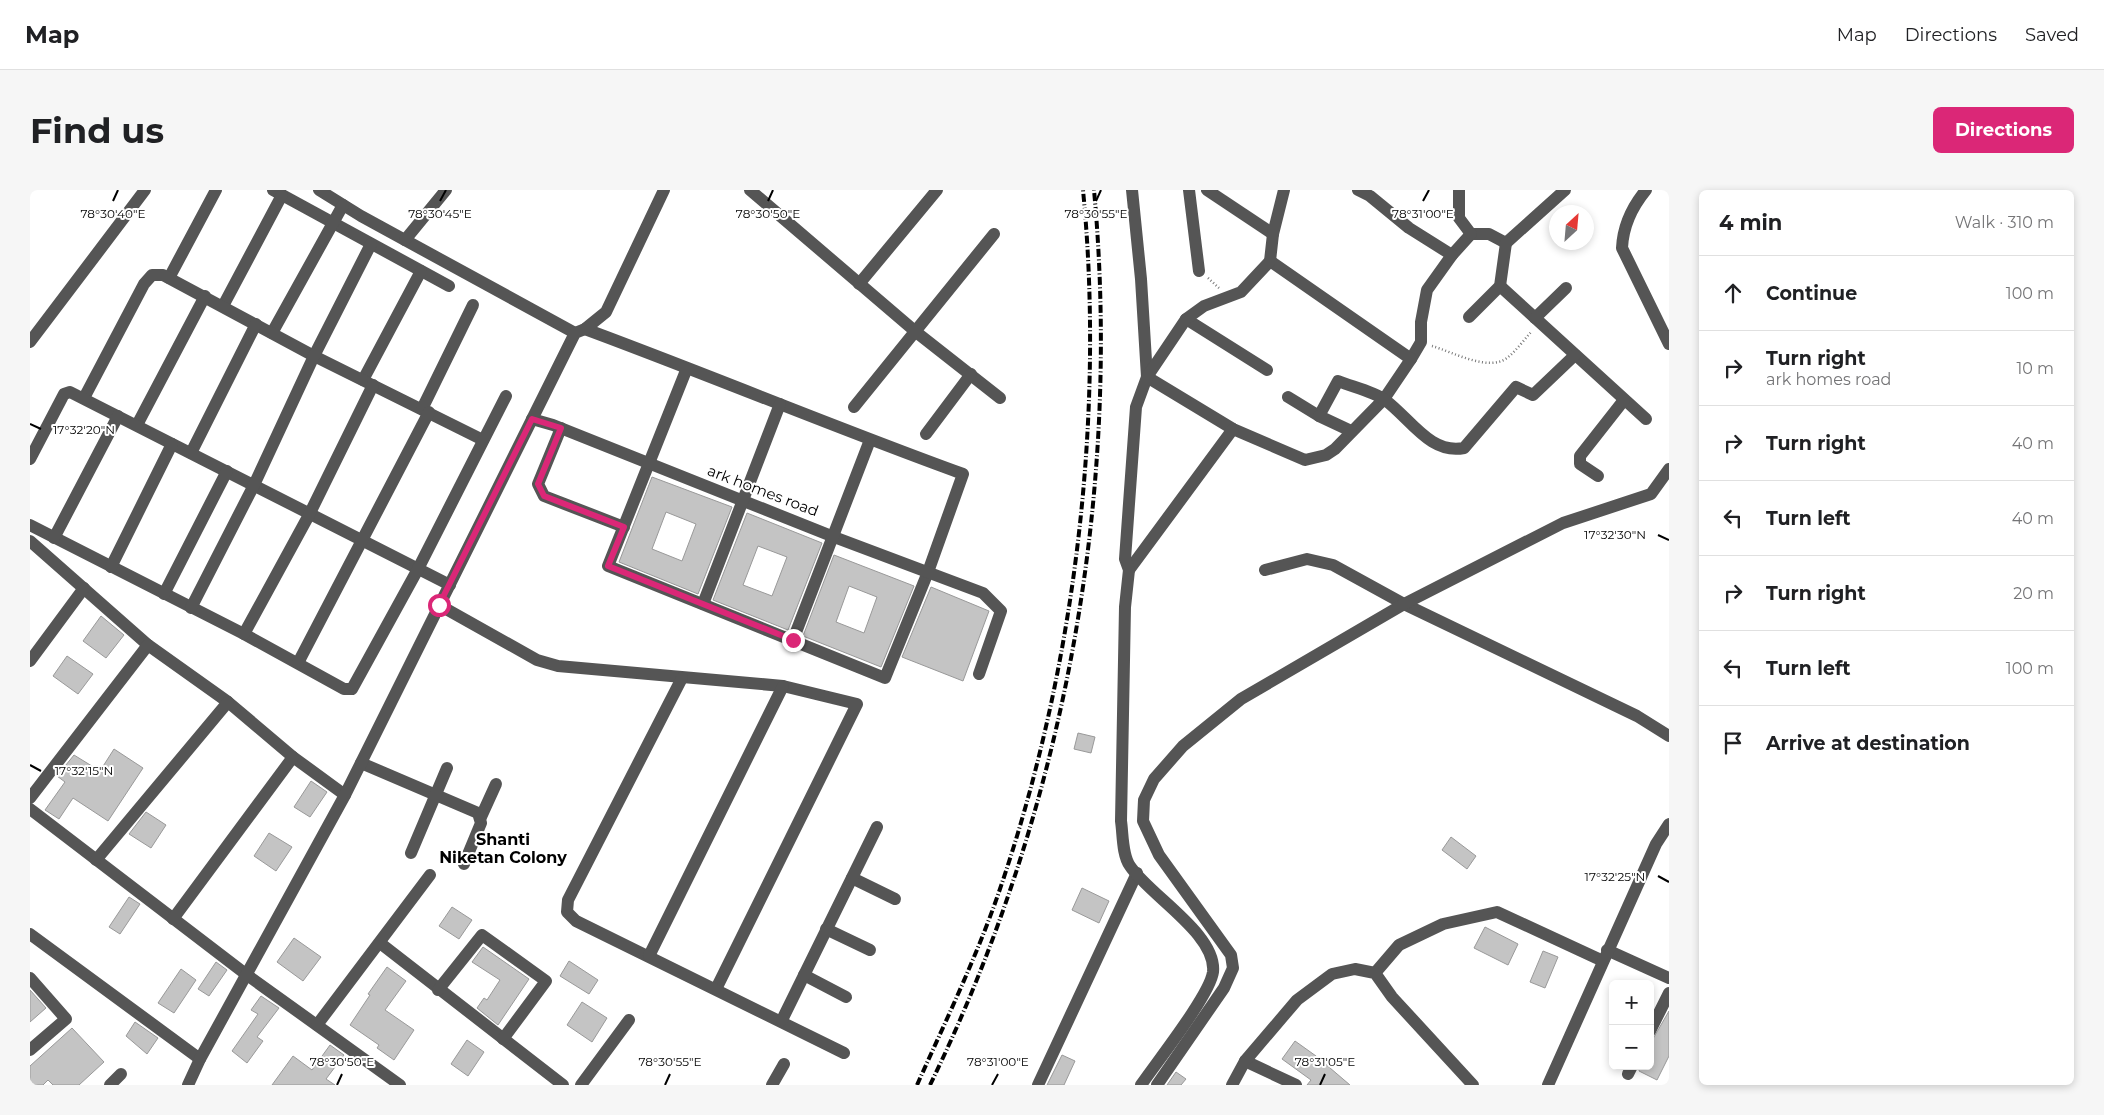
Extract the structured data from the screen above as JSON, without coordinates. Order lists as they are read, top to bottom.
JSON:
{
  "streets": {
    "street": ["ark homes road"]
  },
  "districts": ["Shanti Niketan Colony"],
  "north": "top right",
  "page": {
    "header": "Map",
    "nav": ["Map", "Directions", "Saved"],
    "buttons": "Directions",
    "title": "Find us",
    "heading": ["4 min", "Walk · 310 m"],
    "list": [
      ["Continue", "100 m"],
      ["Turn right", "ark homes road", "10 m"],
      ["Turn right", "40 m"],
      ["Turn left", "40 m"],
      ["Turn right", "20 m"],
      ["Turn left", "100 m"],
      "Arrive at destination"
    ],
    "map_buttons": ["+", "−"]
  },
  "coordinates": [
    "78°30'40\"E",
    "78°30'45\"E",
    "78°30'50\"E",
    "78°30'55\"E",
    "78°31'00\"E",
    "17°32'20\"N",
    "17°32'30\"N",
    "17°32'15\"N",
    "17°32'25\"N",
    "78°31'05\"E"
  ]
}
